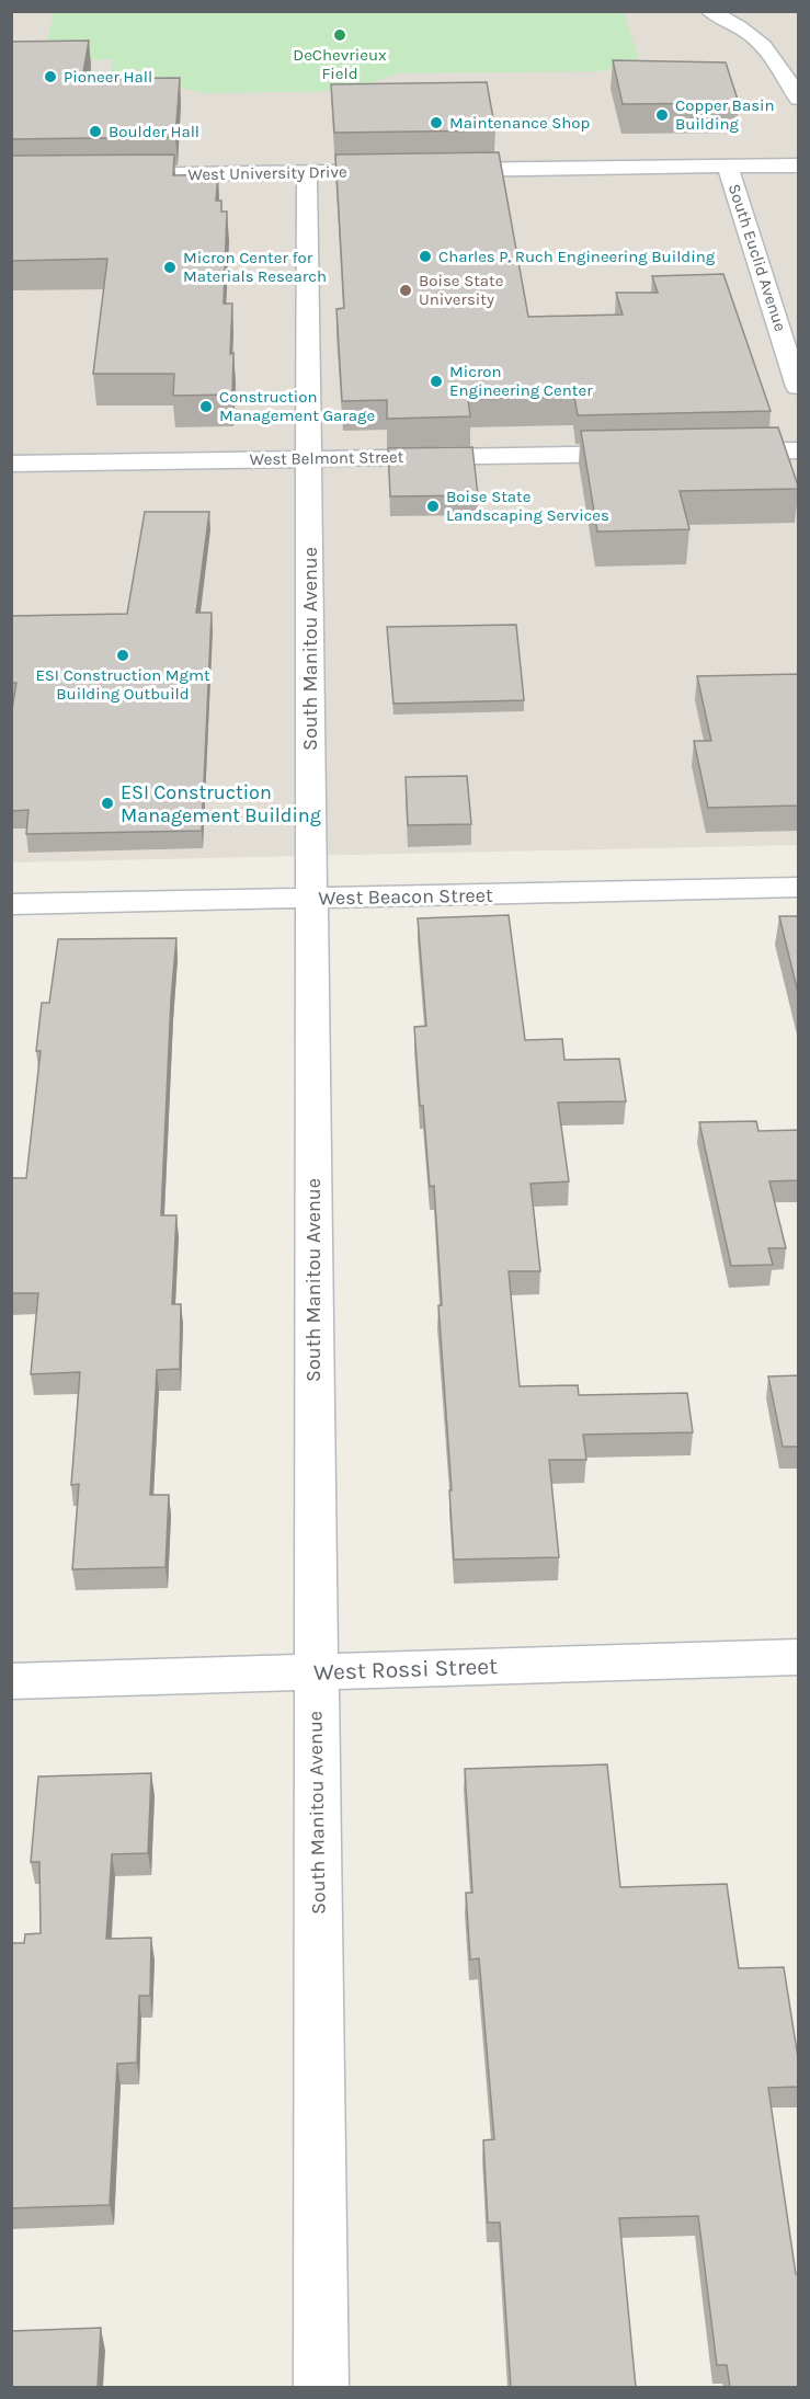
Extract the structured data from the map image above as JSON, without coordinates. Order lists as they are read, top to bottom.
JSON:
{
  "streets": {
    "street": [
      "West University Drive",
      "South Euclid Avenue",
      "West Belmont Street",
      "South Manitou Avenue",
      "West Beacon Street",
      "West Rossi Street"
    ]
  },
  "crossings": [
    ["West University Drive", "South Manitou Avenue"],
    ["West Belmont Street", "South Manitou Avenue"],
    ["South Manitou Avenue", "West Beacon Street"],
    ["South Manitou Avenue", "West Rossi Street"]
  ],
  "places": [
    "DeChevrieux Field",
    "Pioneer Hall",
    "Copper Basin Building",
    "Maintenance Shop",
    "Boulder Hall",
    "Charles P. Ruch Engineering Building",
    "Micron Center for Materials Research",
    "Boise State University",
    "Micron Engineering Center",
    "Construction Management Garage",
    "Boise State Landscaping Services",
    "ESI Construction Mgmt Building Outbuild",
    "ESI Construction Management Building"
  ]
}
